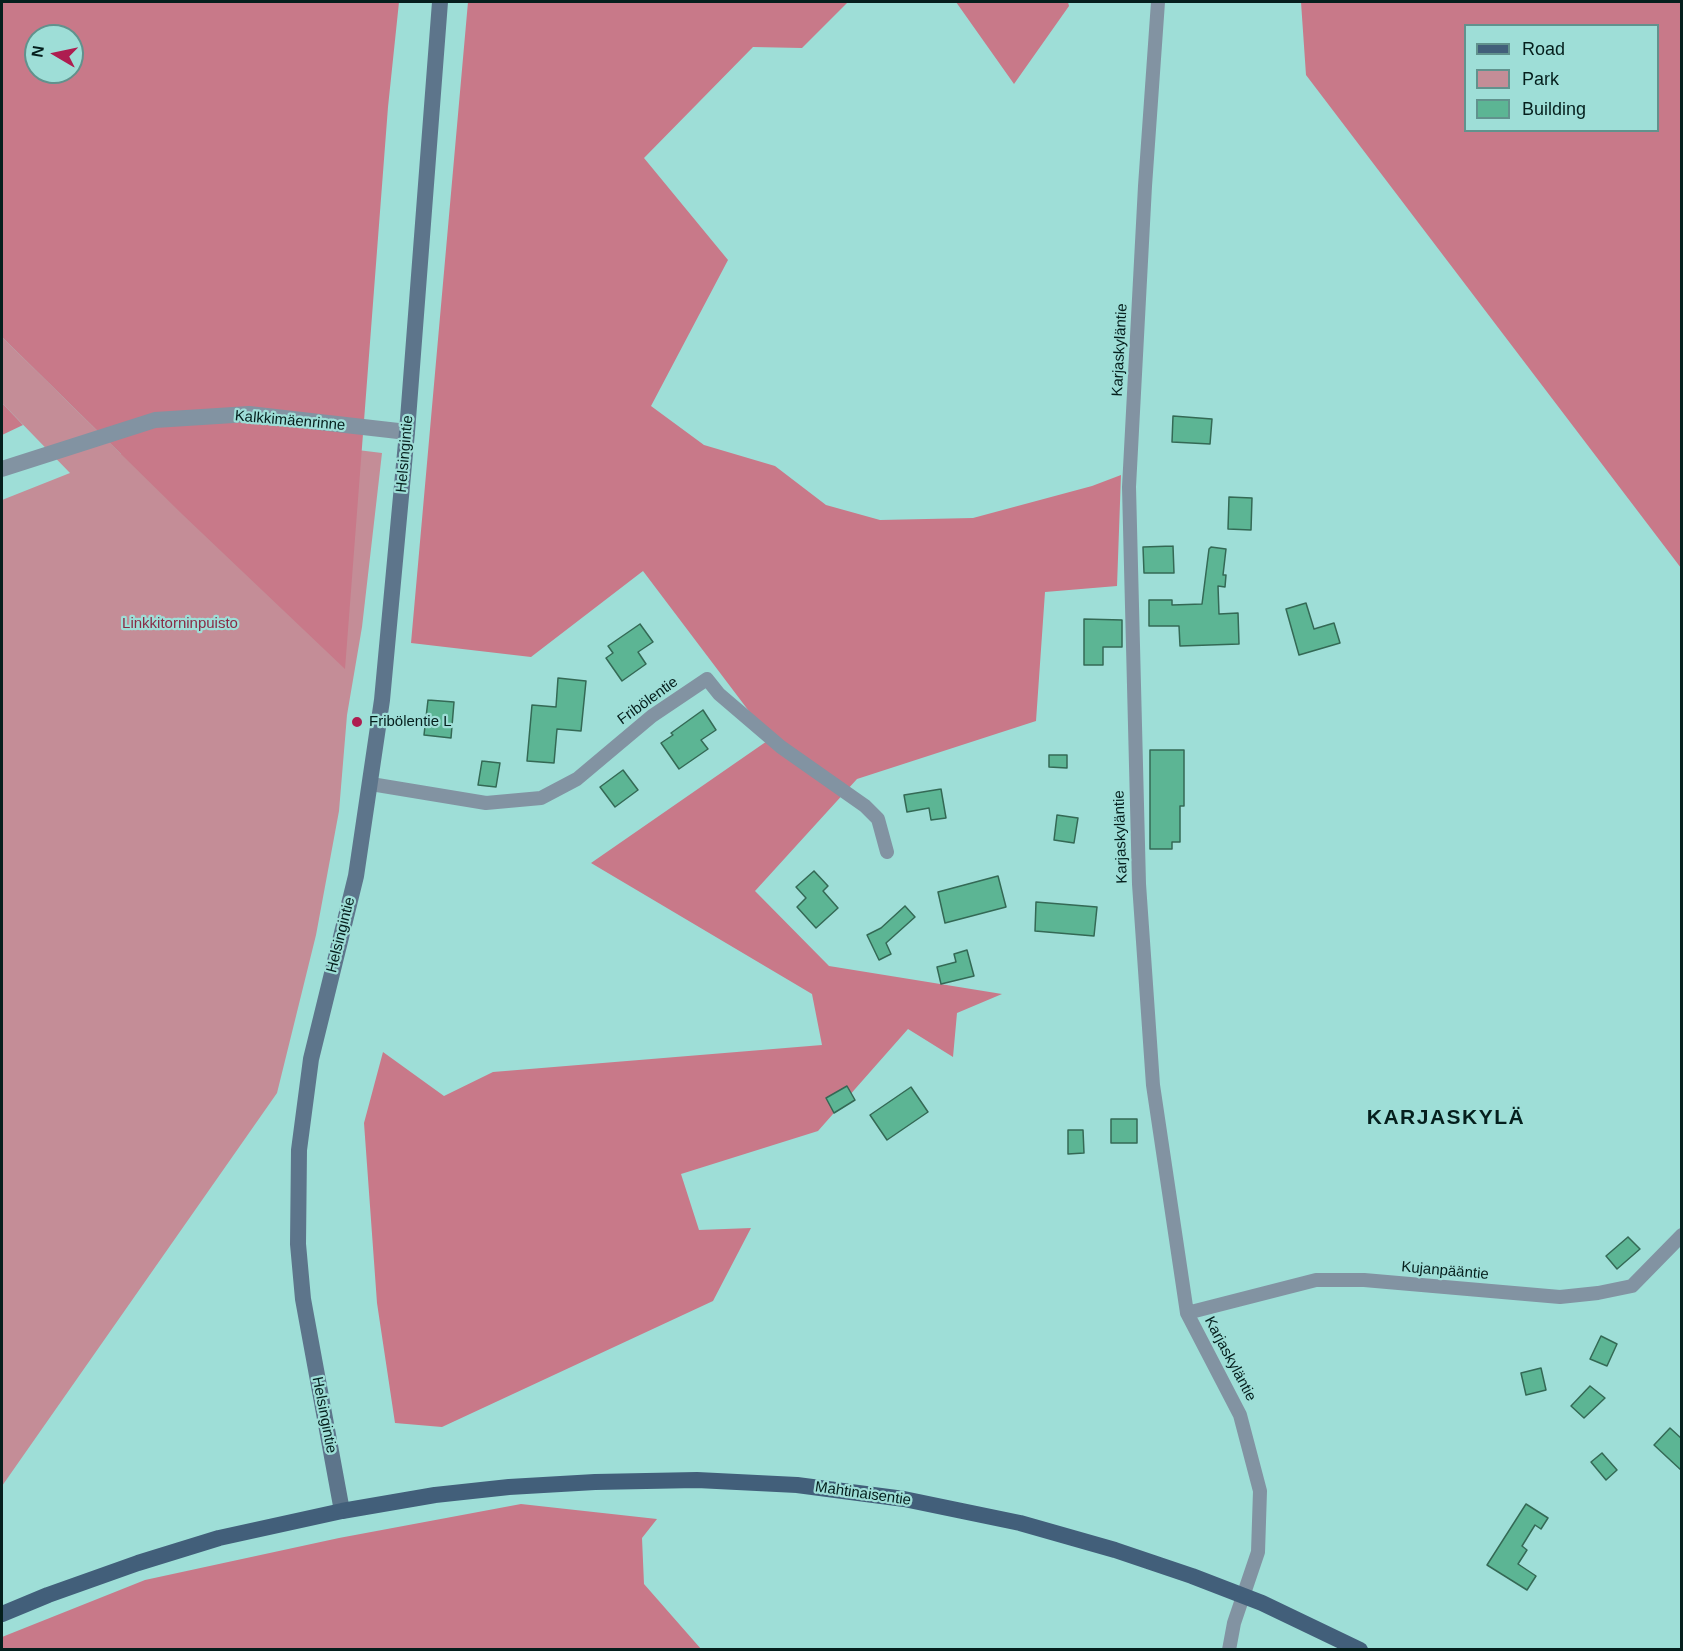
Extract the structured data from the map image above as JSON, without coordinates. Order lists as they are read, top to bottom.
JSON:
{
  "streets": {
    "main road": ["Helsingintie", "Mahtinaisentie"],
    "street": [
      "Karjaskyläntie",
      "Kalkkimäenrinne",
      "Fribölentie",
      "Kujanpääntie"
    ]
  },
  "crossings": [
    ["Karjaskyläntie", "Kujanpääntie"],
    ["Kalkkimäenrinne", "Helsingintie"],
    ["Helsingintie", "Fribölentie"],
    ["Helsingintie", "Mahtinaisentie"]
  ],
  "districts": ["KARJASKYLÄ"],
  "parks": ["Linkkitorninpuisto"],
  "places": ["Fribölentie L"],
  "legend": ["Road", "Park", "Building"],
  "north": "left"
}
